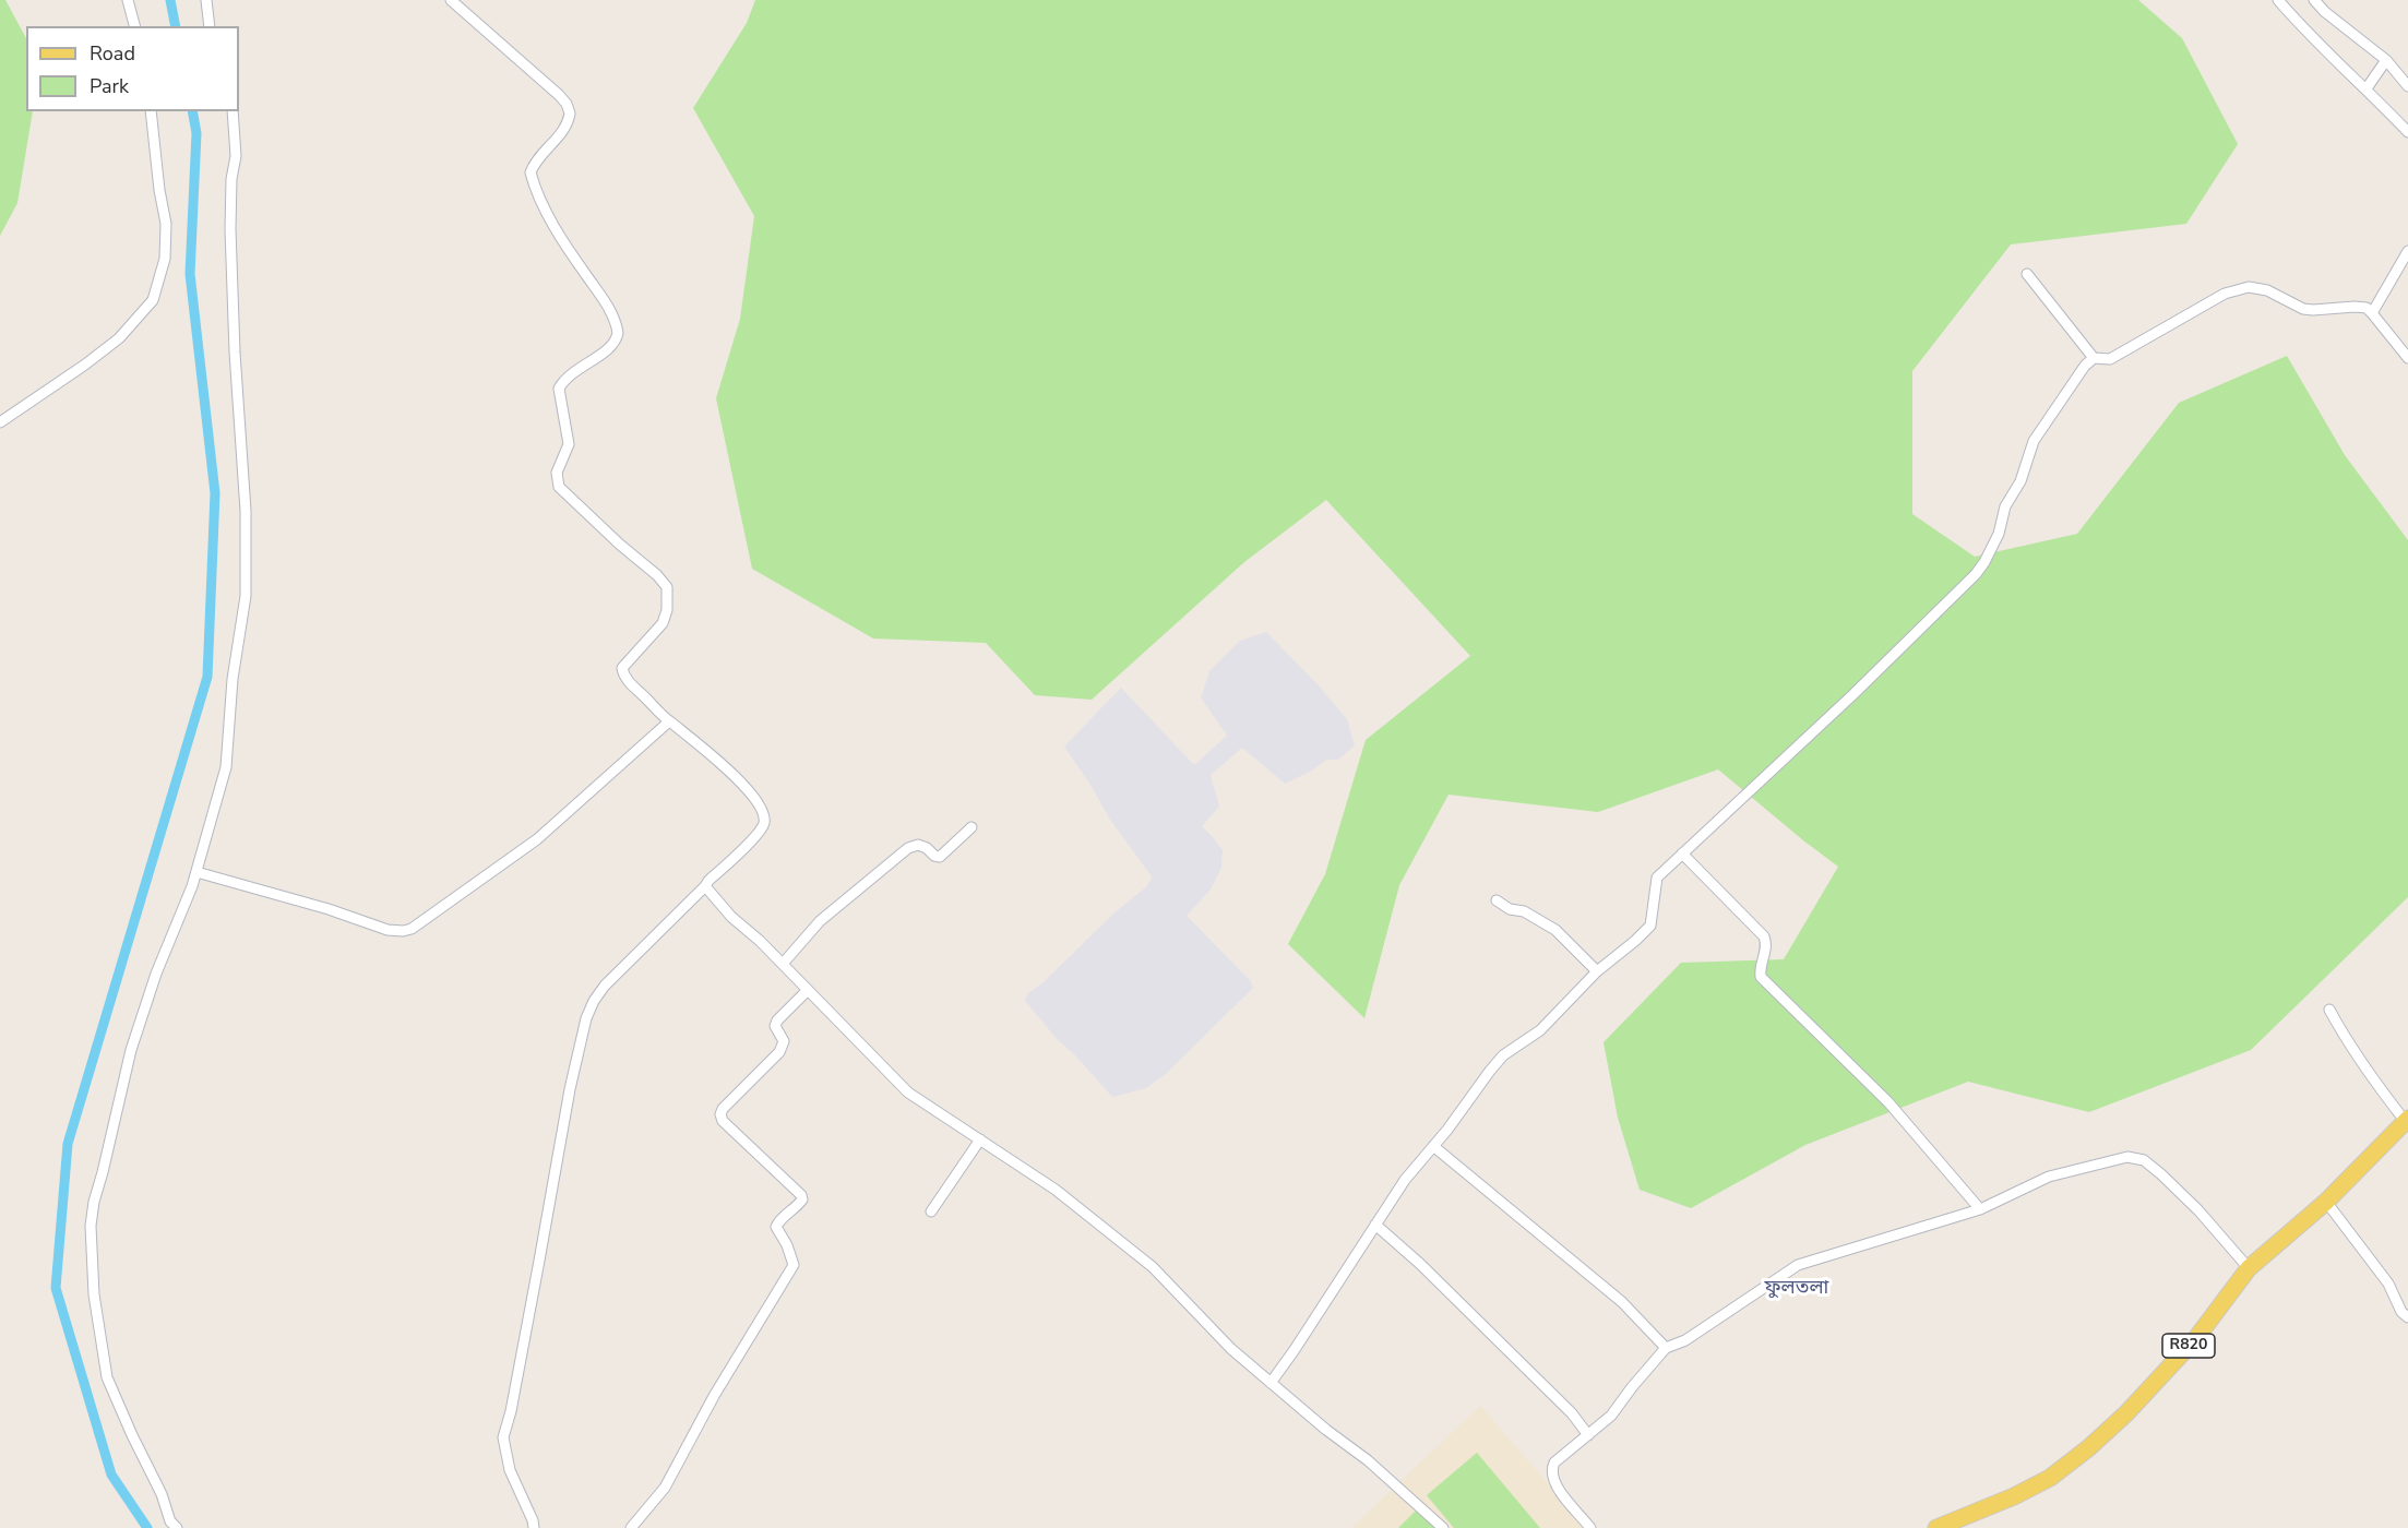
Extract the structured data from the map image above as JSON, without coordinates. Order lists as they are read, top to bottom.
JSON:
{
  "streets": {
    "main road": ["R820"]
  },
  "districts": ["ফুলতলা"],
  "legend": ["Road", "Park"]
}
